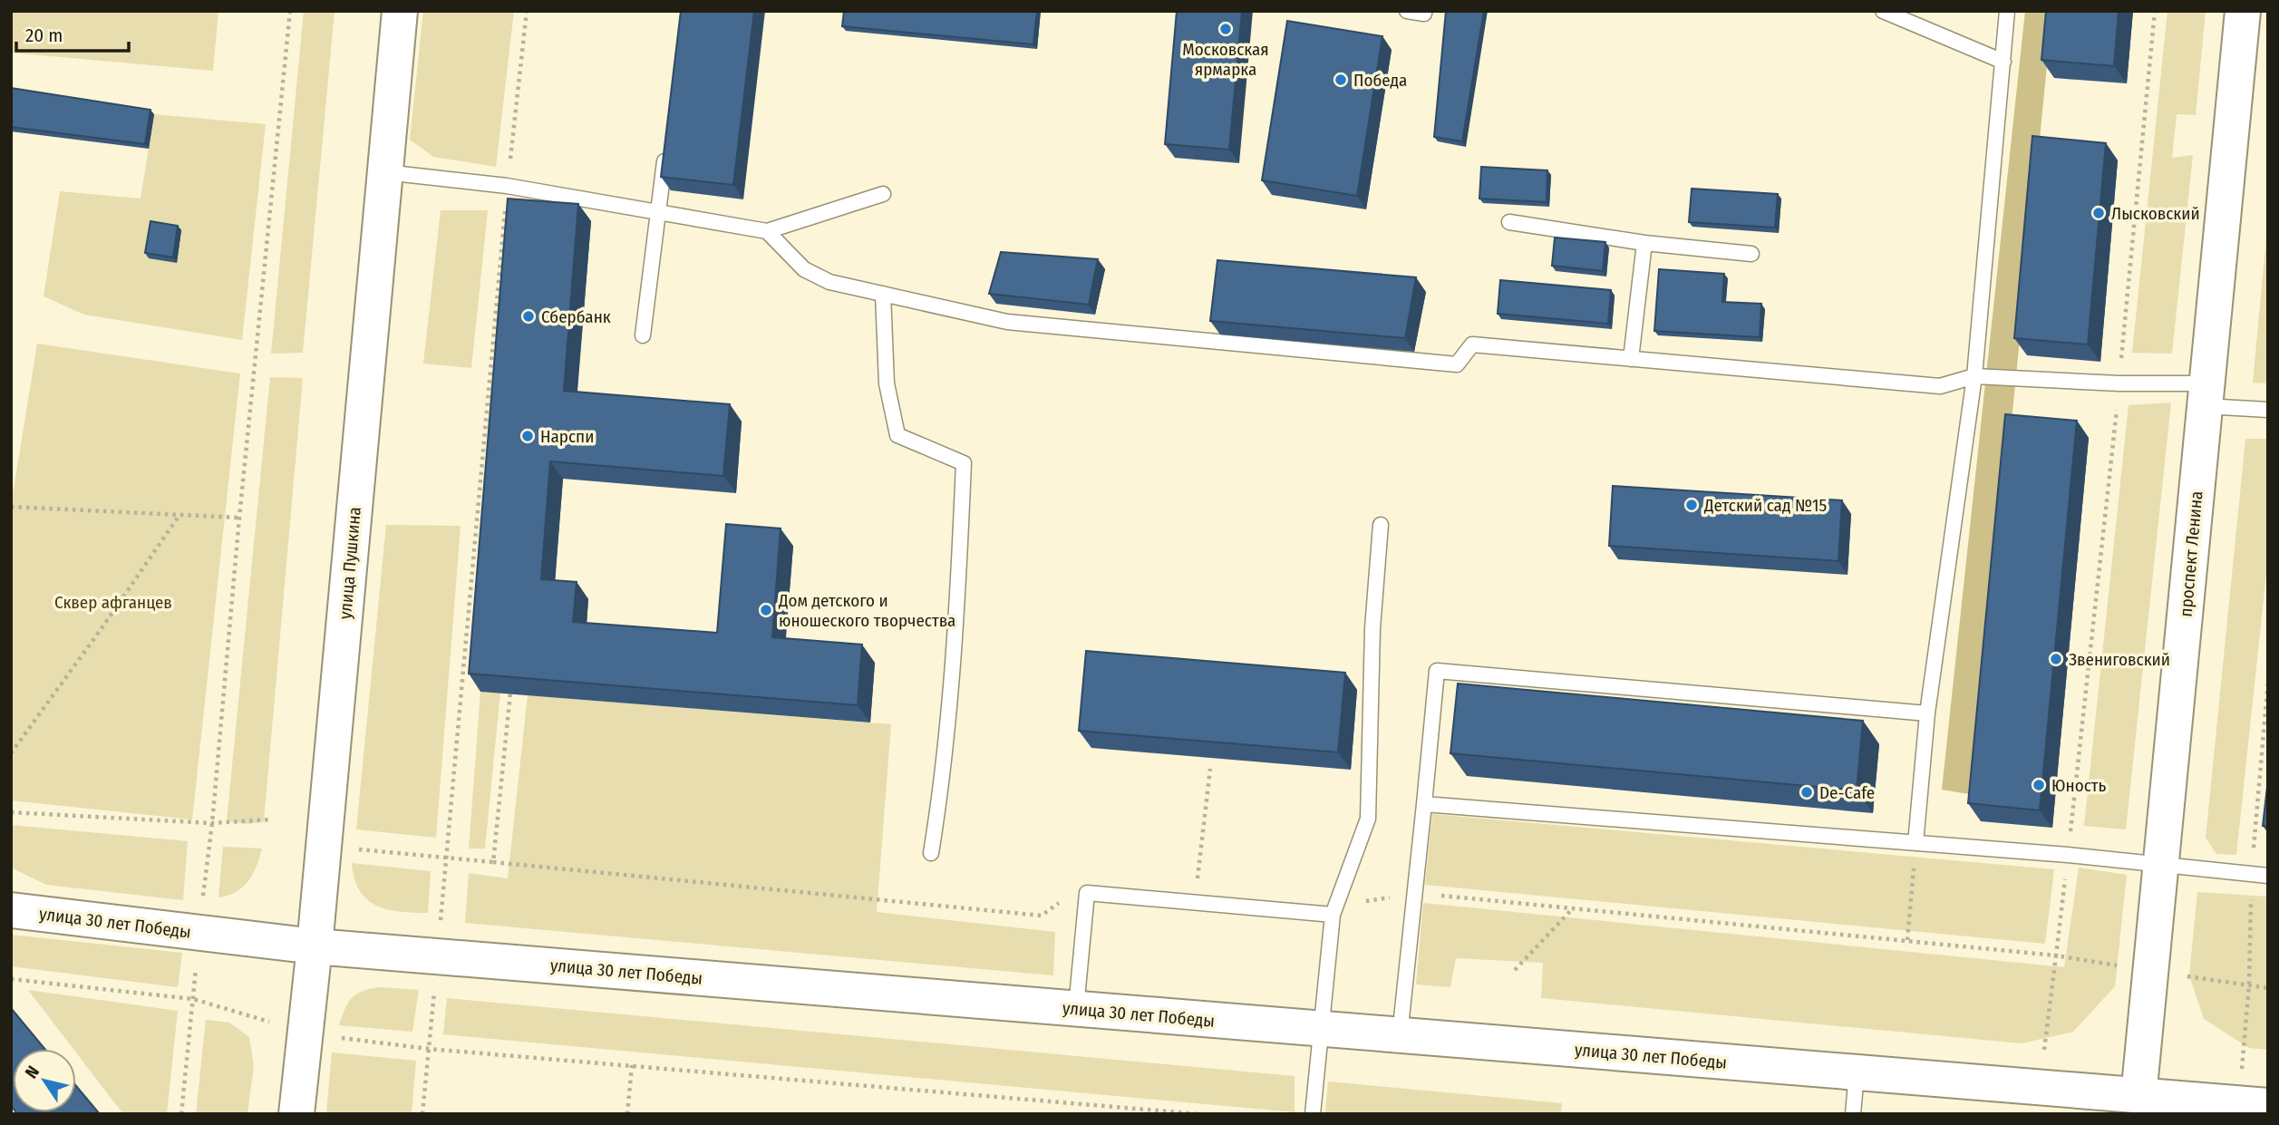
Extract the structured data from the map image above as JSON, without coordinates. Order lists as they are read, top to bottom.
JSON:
{
  "streets": {
    "street": ["проспект Ленина", "улица Пушкина", "улица 30 лет Победы"]
  },
  "crossings": [
    ["проспект Ленина", "улица 30 лет Победы"],
    ["улица Пушкина", "улица 30 лет Победы"]
  ],
  "parks": ["Сквер афганцев"],
  "places": [
    "Московская ярмарка",
    "Победа",
    "Лысковский",
    "Сбербанк",
    "Нарспи",
    "Детский сад №15",
    "Дом детского и юношеского творчества",
    "Звениговский",
    "Юность",
    "De-Cafe"
  ],
  "scale_bar": "20 m",
  "north": "top left"
}
